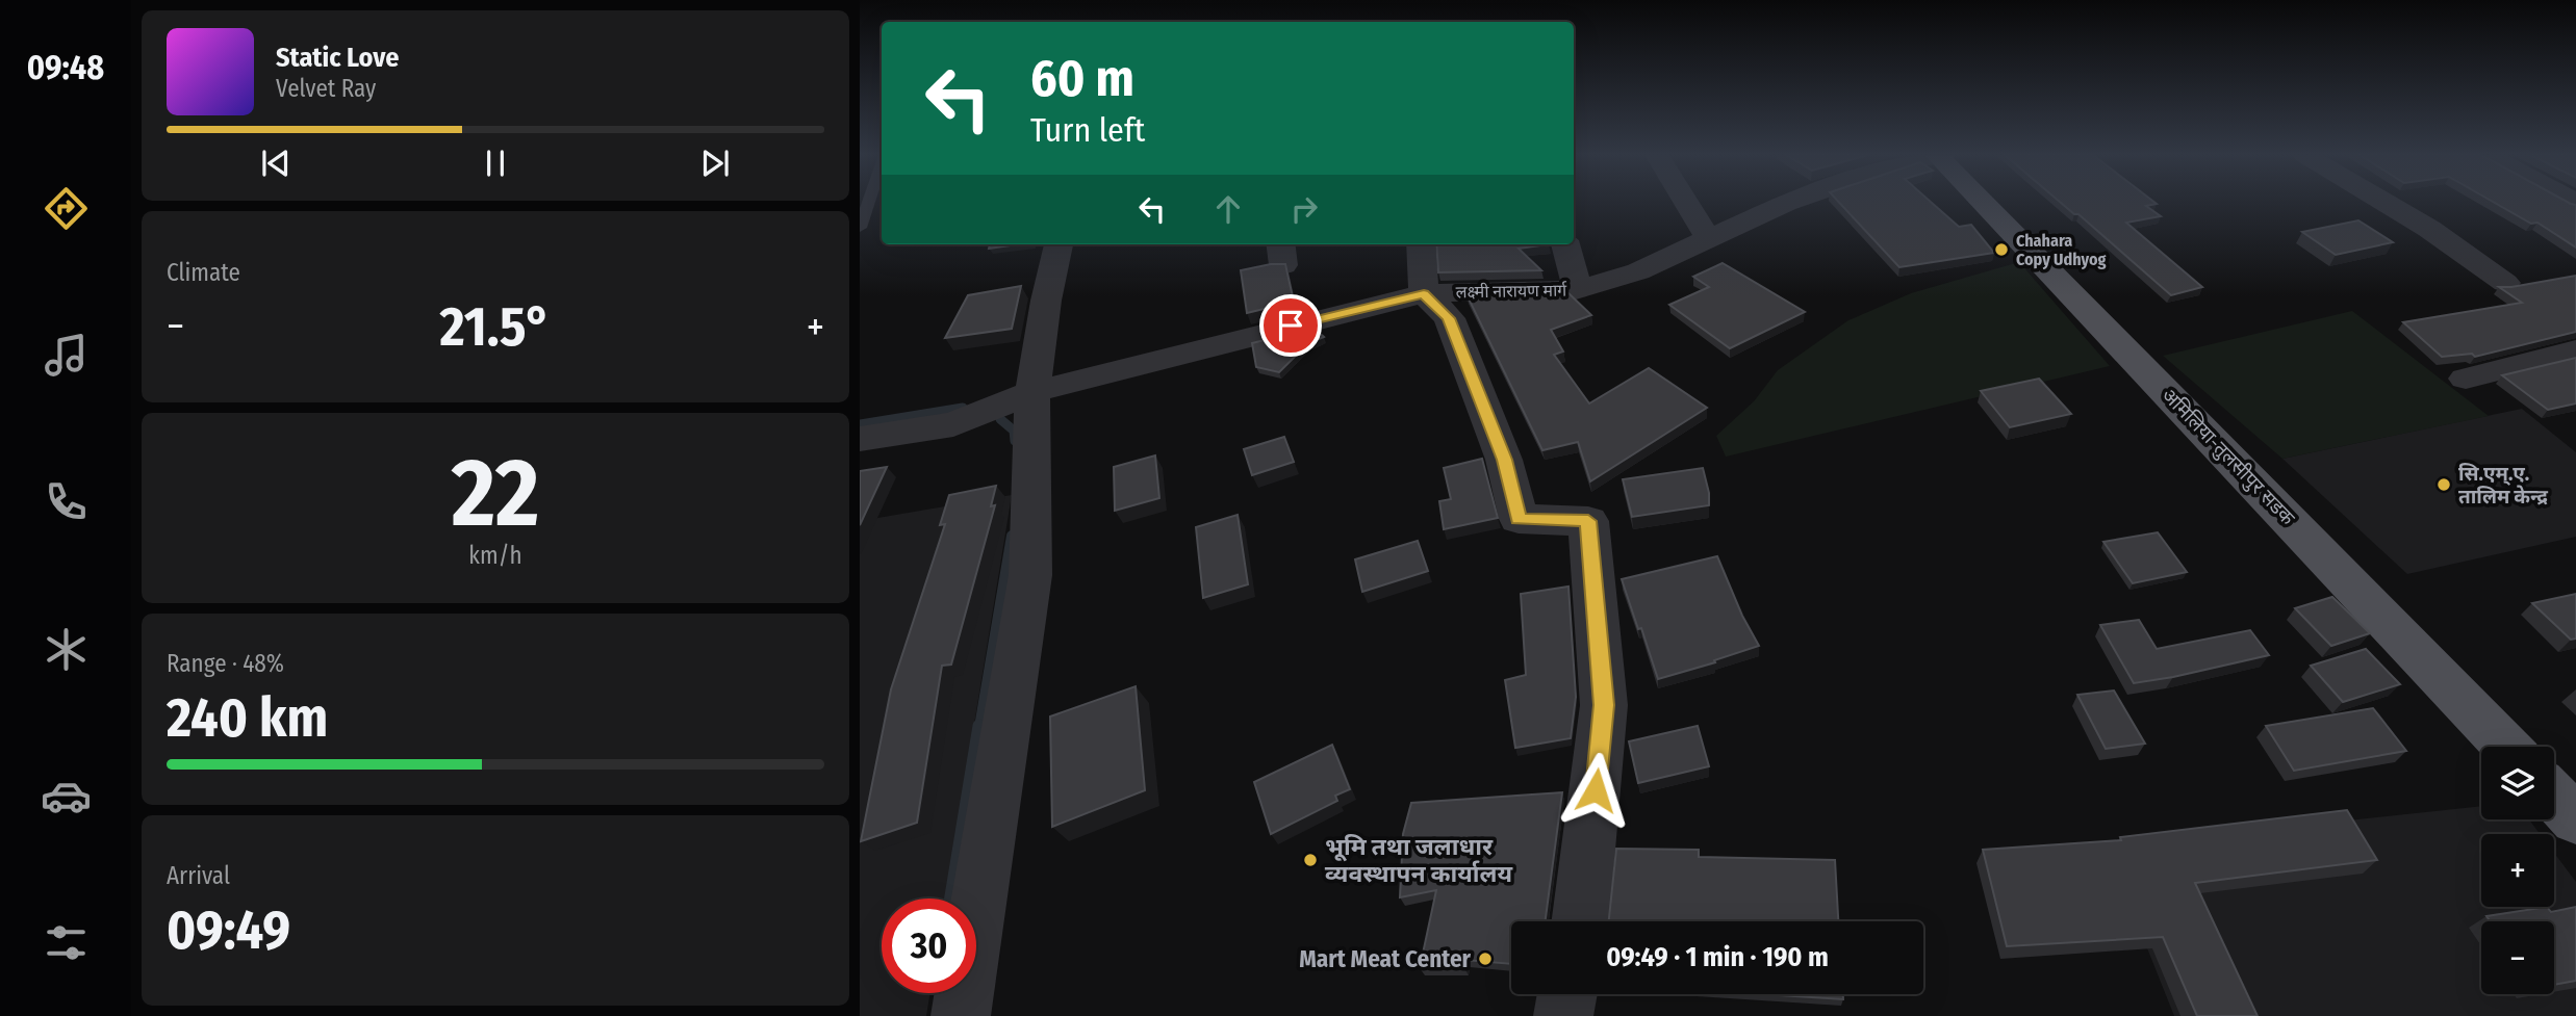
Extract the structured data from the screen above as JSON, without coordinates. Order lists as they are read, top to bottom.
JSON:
{
  "streets": {
    "main road": ["अमिलिया-तुलसीपुर सडक"],
    "street": ["लक्ष्मी नारायण मार्ग"]
  },
  "places": [
    "Chahara Copy Udhyog",
    "सि.एम्.ए. तालिम केन्द्र",
    "भूमि तथा जलाधार व्यवस्थापन कार्यालय",
    "Mart Meat Center"
  ],
  "page": {
    "tabs": "09:48",
    "turn": ["60 m", "Turn left"],
    "song": ["Static Love", "Velvet Ray"],
    "tile": [
      "Climate",
      ["22", "km/h"],
      ["Range · 48%", "240 km"],
      ["Arrival", "09:49"]
    ],
    "heat": ["−", "21.5°", "+"],
    "map_buttons": ["+", "−"],
    "limit": "30",
    "trip": "09:49 · 1 min · 190 m"
  }
}
